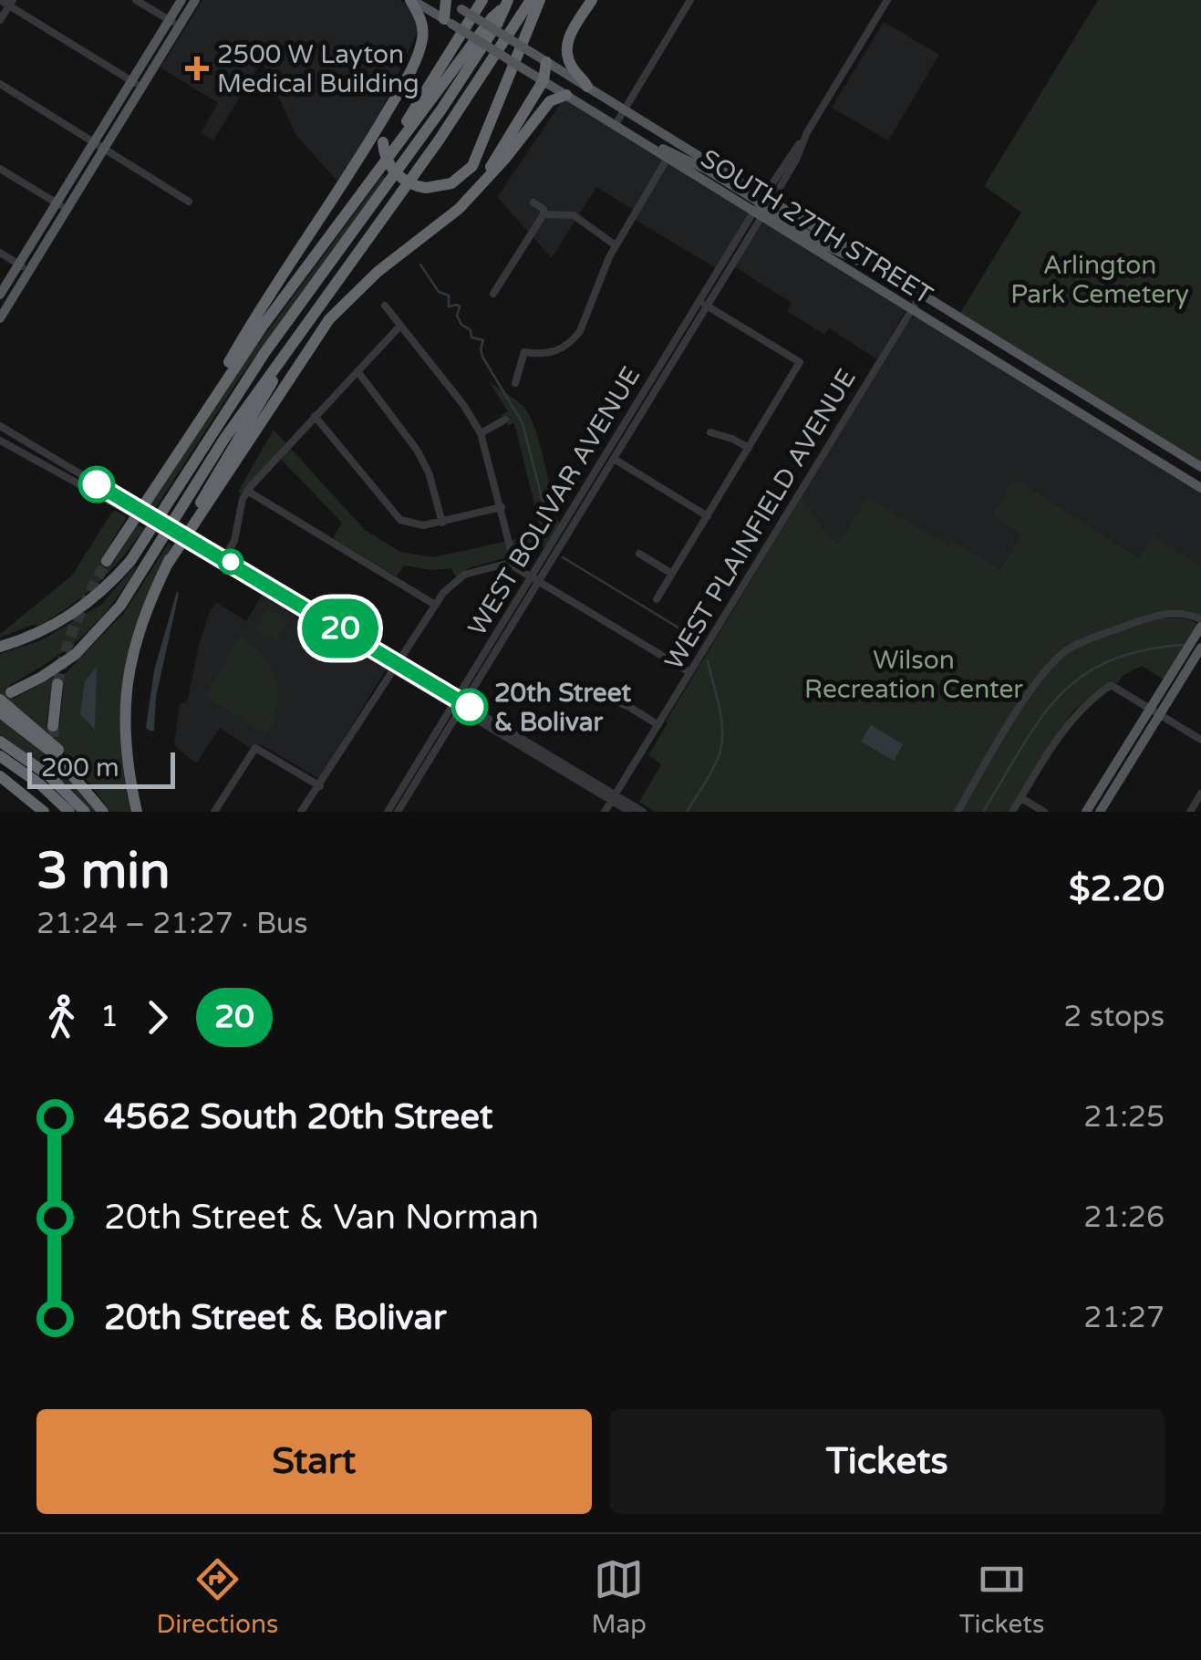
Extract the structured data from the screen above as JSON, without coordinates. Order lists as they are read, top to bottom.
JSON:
{
  "streets": {
    "main road": ["SOUTH 27TH STREET"],
    "street": ["WEST BOLIVAR AVENUE", "WEST PLAINFIELD AVENUE"]
  },
  "crossings": [
    ["SOUTH 27TH STREET", "WEST BOLIVAR AVENUE"],
    ["SOUTH 27TH STREET", "WEST PLAINFIELD AVENUE"]
  ],
  "parks": ["Arlington Park Cemetery", "Wilson Recreation Center"],
  "places": {
    "health": ["2500 W Layton Medical Building"],
    "other": ["20th Street & Bolivar"]
  },
  "lines": ["bus line 20"],
  "scale_bar": "200 m",
  "page": {
    "on_map": "20",
    "scale": "200 m",
    "heading": ["3 min", "21:24 – 21:27 · Bus", "$2.20"],
    "legs": ["1", "20", "2 stops"],
    "list": [
      {
        "name": "4562 South 20th Street",
        "value": "21:25"
      },
      {
        "name": "20th Street & Van Norman",
        "value": "21:26"
      },
      {
        "name": "20th Street & Bolivar",
        "value": "21:27"
      }
    ],
    "buttons": ["Start", "Tickets"],
    "tabs": ["Directions", "Map", "Tickets"]
  }
}
